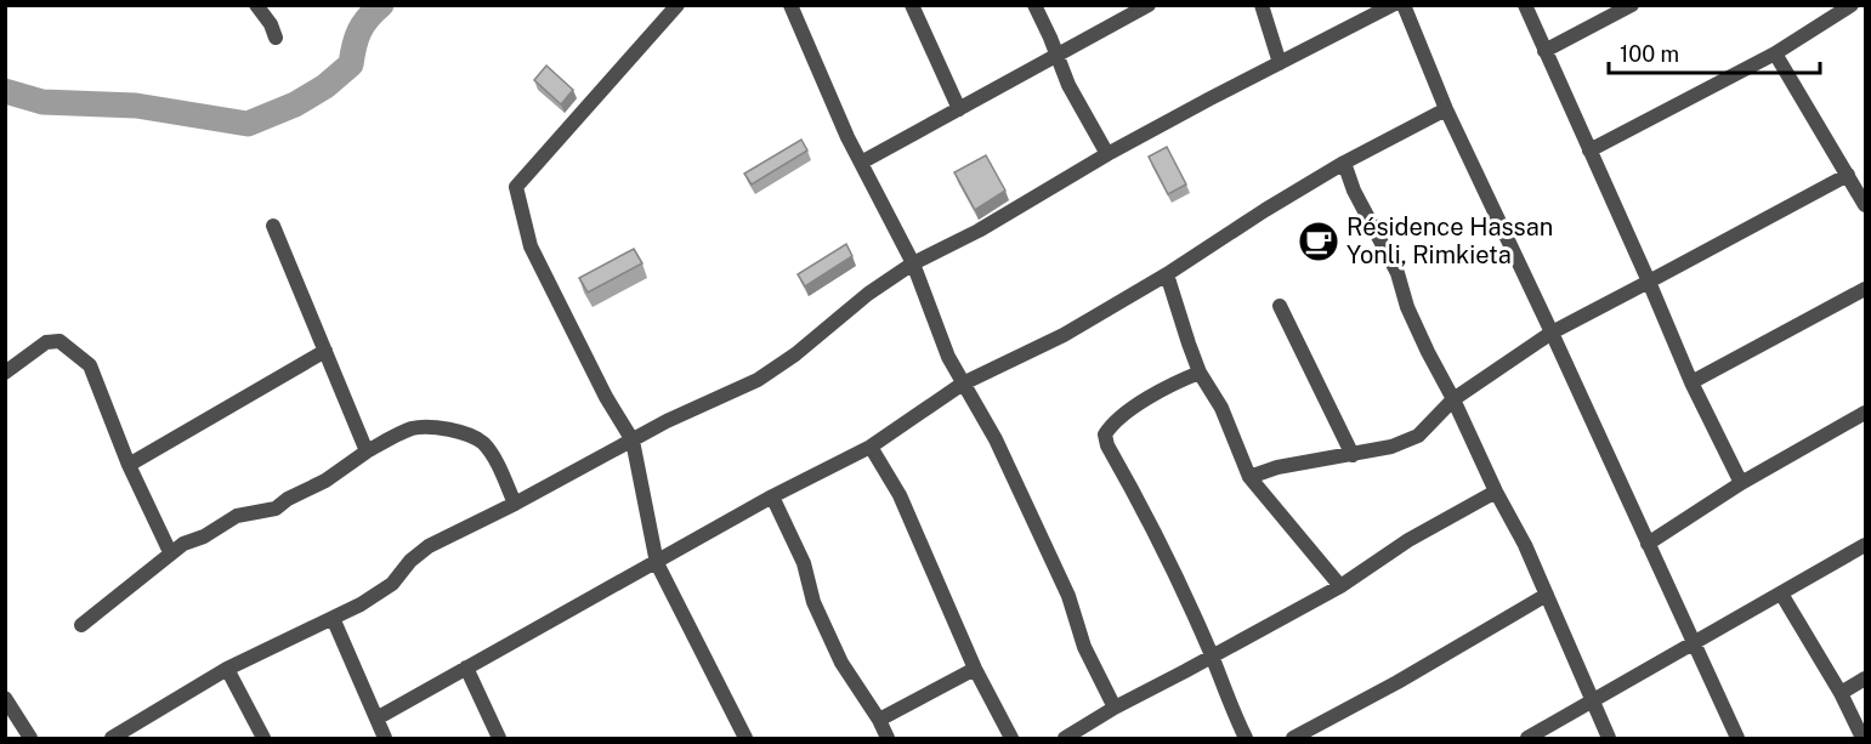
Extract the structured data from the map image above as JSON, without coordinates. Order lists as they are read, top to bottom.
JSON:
{
  "places": {
    "cafe": ["Résidence Hassan Yonli, Rimkieta"]
  },
  "scale_bar": "100 m"
}
